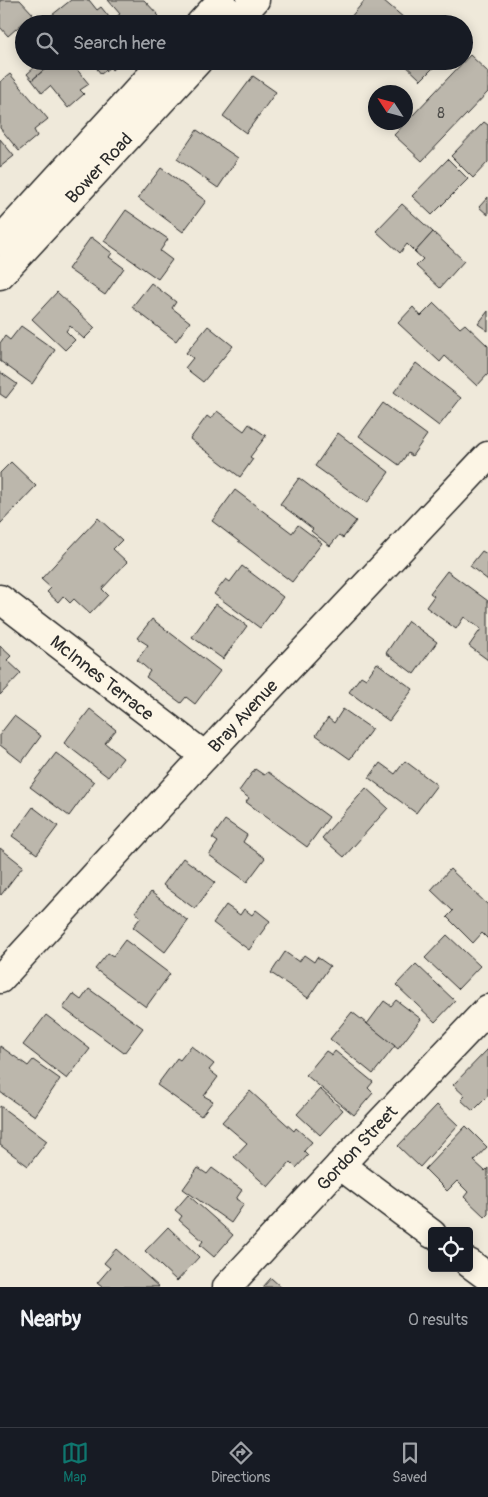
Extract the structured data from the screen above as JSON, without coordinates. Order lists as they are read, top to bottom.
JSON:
{
  "streets": {
    "street": [
      "Bower Road",
      "McInnes Terrace",
      "Bray Avenue",
      "Gordon Street"
    ]
  },
  "crossings": [
    ["McInnes Terrace", "Bray Avenue"]
  ],
  "house_numbers": ["8"],
  "north": "top left",
  "page": {
    "search": "Search here",
    "heading": ["Nearby", "0 results"],
    "nav": ["Map", "Directions", "Saved"]
  }
}
